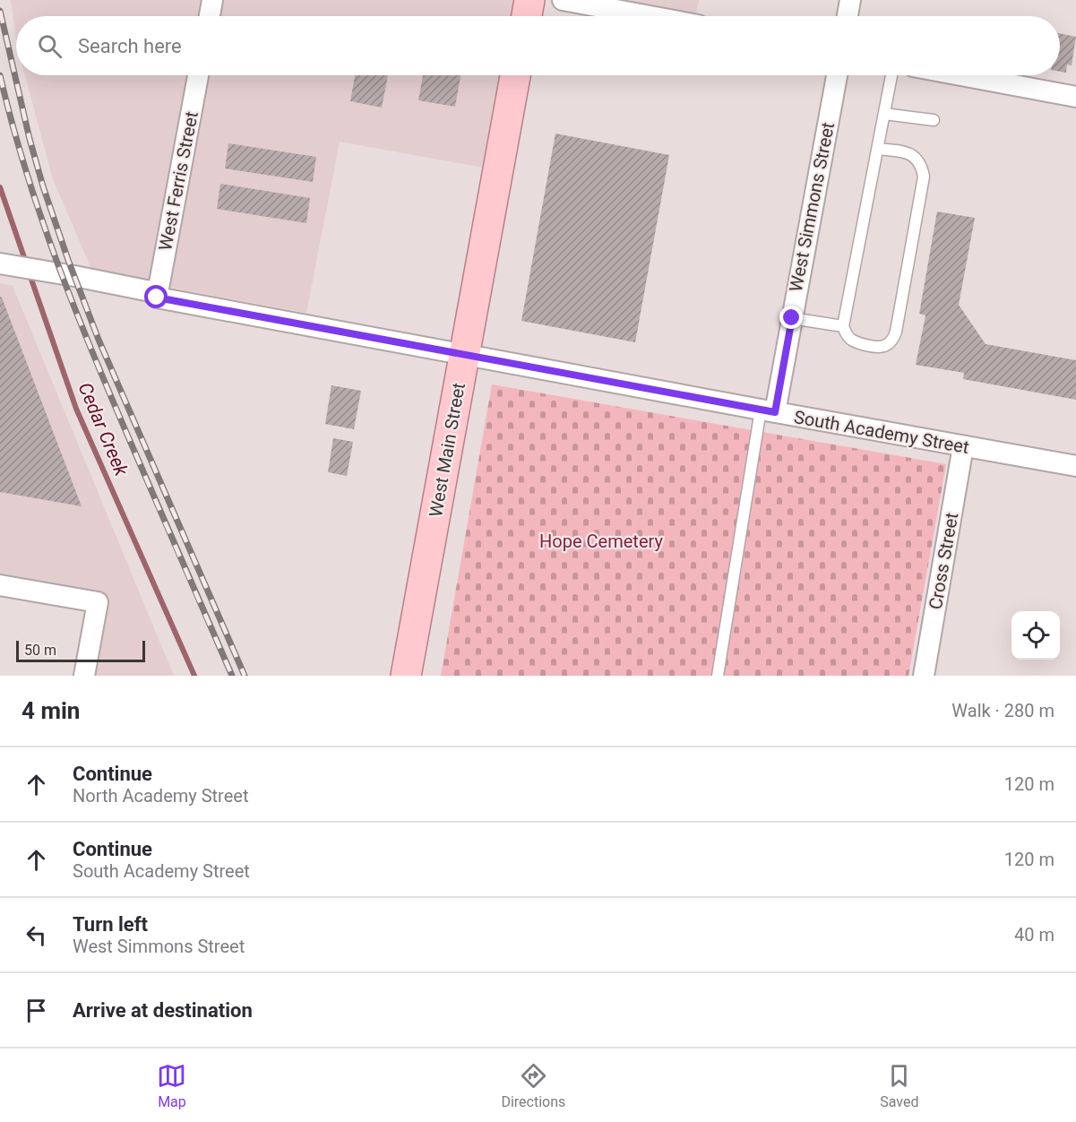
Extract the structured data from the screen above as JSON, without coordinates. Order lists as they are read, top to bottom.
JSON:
{
  "streets": {
    "main road": ["West Main Street"],
    "street": [
      "West Ferris Street",
      "West Simmons Street",
      "South Academy Street",
      "Cross Street"
    ]
  },
  "crossings": [
    ["West Ferris Street", "South Academy Street"],
    ["West Simmons Street", "South Academy Street"],
    ["South Academy Street", "West Main Street"],
    ["South Academy Street", "Cross Street"]
  ],
  "water": ["Cedar Creek"],
  "parks": ["Hope Cemetery"],
  "scale_bar": "50 m",
  "page": {
    "search": "Search here",
    "scale": "50 m",
    "heading": ["4 min", "Walk · 280 m"],
    "list": [
      ["Continue", "North Academy Street", "120 m"],
      ["Continue", "South Academy Street", "120 m"],
      ["Turn left", "West Simmons Street", "40 m"],
      "Arrive at destination"
    ],
    "nav": ["Map", "Directions", "Saved"]
  }
}
